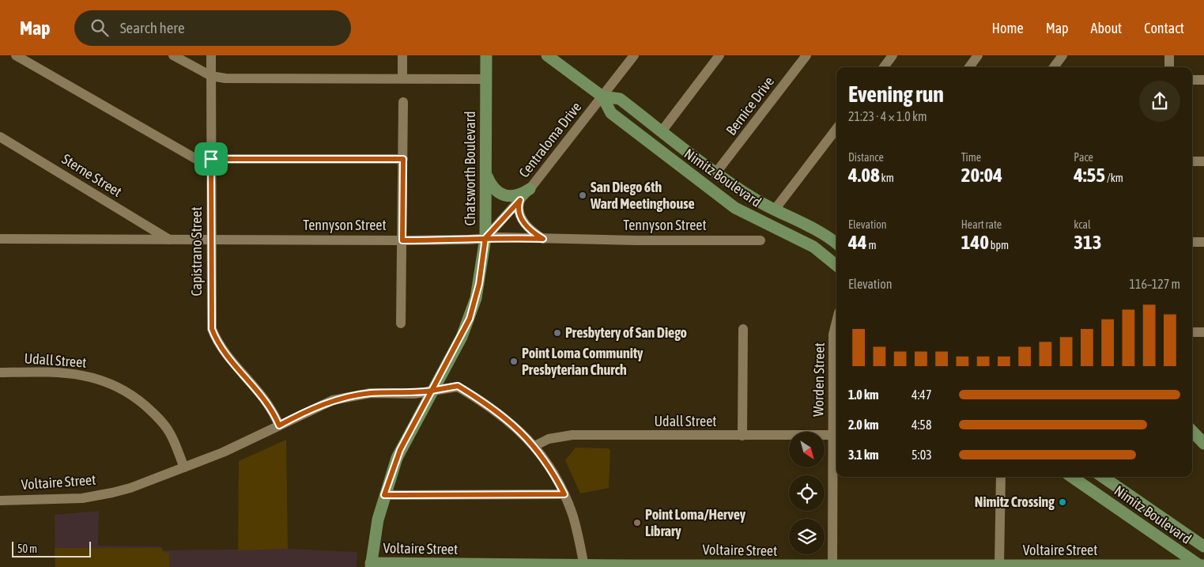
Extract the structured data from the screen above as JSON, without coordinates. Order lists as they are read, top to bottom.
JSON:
{
  "streets": {
    "main road": ["Chatsworth Boulevard", "Nimitz Boulevard", "Voltaire Street"],
    "street": [
      "Bernice Drive",
      "Centraloma Drive",
      "Sterne Street",
      "Tennyson Street",
      "Capistrano Street",
      "Udall Street",
      "Worden Street"
    ]
  },
  "crossings": [
    ["Bernice Drive", "Nimitz Boulevard"],
    ["Centraloma Drive", "Chatsworth Boulevard"],
    ["Centraloma Drive", "Nimitz Boulevard"],
    ["Centraloma Drive", "Tennyson Street"],
    ["Chatsworth Boulevard", "Tennyson Street"],
    ["Chatsworth Boulevard", "Voltaire Street"],
    ["Sterne Street", "Tennyson Street"],
    ["Nimitz Boulevard", "Voltaire Street"],
    ["Tennyson Street", "Capistrano Street"],
    ["Capistrano Street", "Voltaire Street"],
    ["Udall Street", "Worden Street"],
    ["Udall Street", "Voltaire Street"],
    ["Worden Street", "Voltaire Street"]
  ],
  "places": [
    "San Diego 6th Ward Meetinghouse",
    "Presbytery of San Diego",
    "Point Loma Community Presbyterian Church",
    "Nimitz Crossing",
    "Point Loma/Hervey Library"
  ],
  "scale_bar": "50 m",
  "north": "bottom right",
  "page": {
    "header": "Map",
    "search": "Search here",
    "nav": [
      "Home",
      "Map",
      "About",
      "Contact"
    ],
    "heading": ["Evening run", "21:23 · 4 × 1.0 km"],
    "stats": [
      ["Distance", "4.08 km"],
      ["Time", "20:04"],
      ["Pace", "4:55 /km"],
      ["Elevation", "44 m"],
      ["Heart rate", "140 bpm"],
      ["kcal", "313"]
    ],
    "chart": ["Elevation", "116–127 m"],
    "list": [
      {
        "name": "1.0 km",
        "note": "4:47"
      },
      {
        "name": "2.0 km",
        "note": "4:58"
      },
      {
        "name": "3.1 km",
        "note": "5:03"
      }
    ],
    "scale": "50 m"
  }
}
